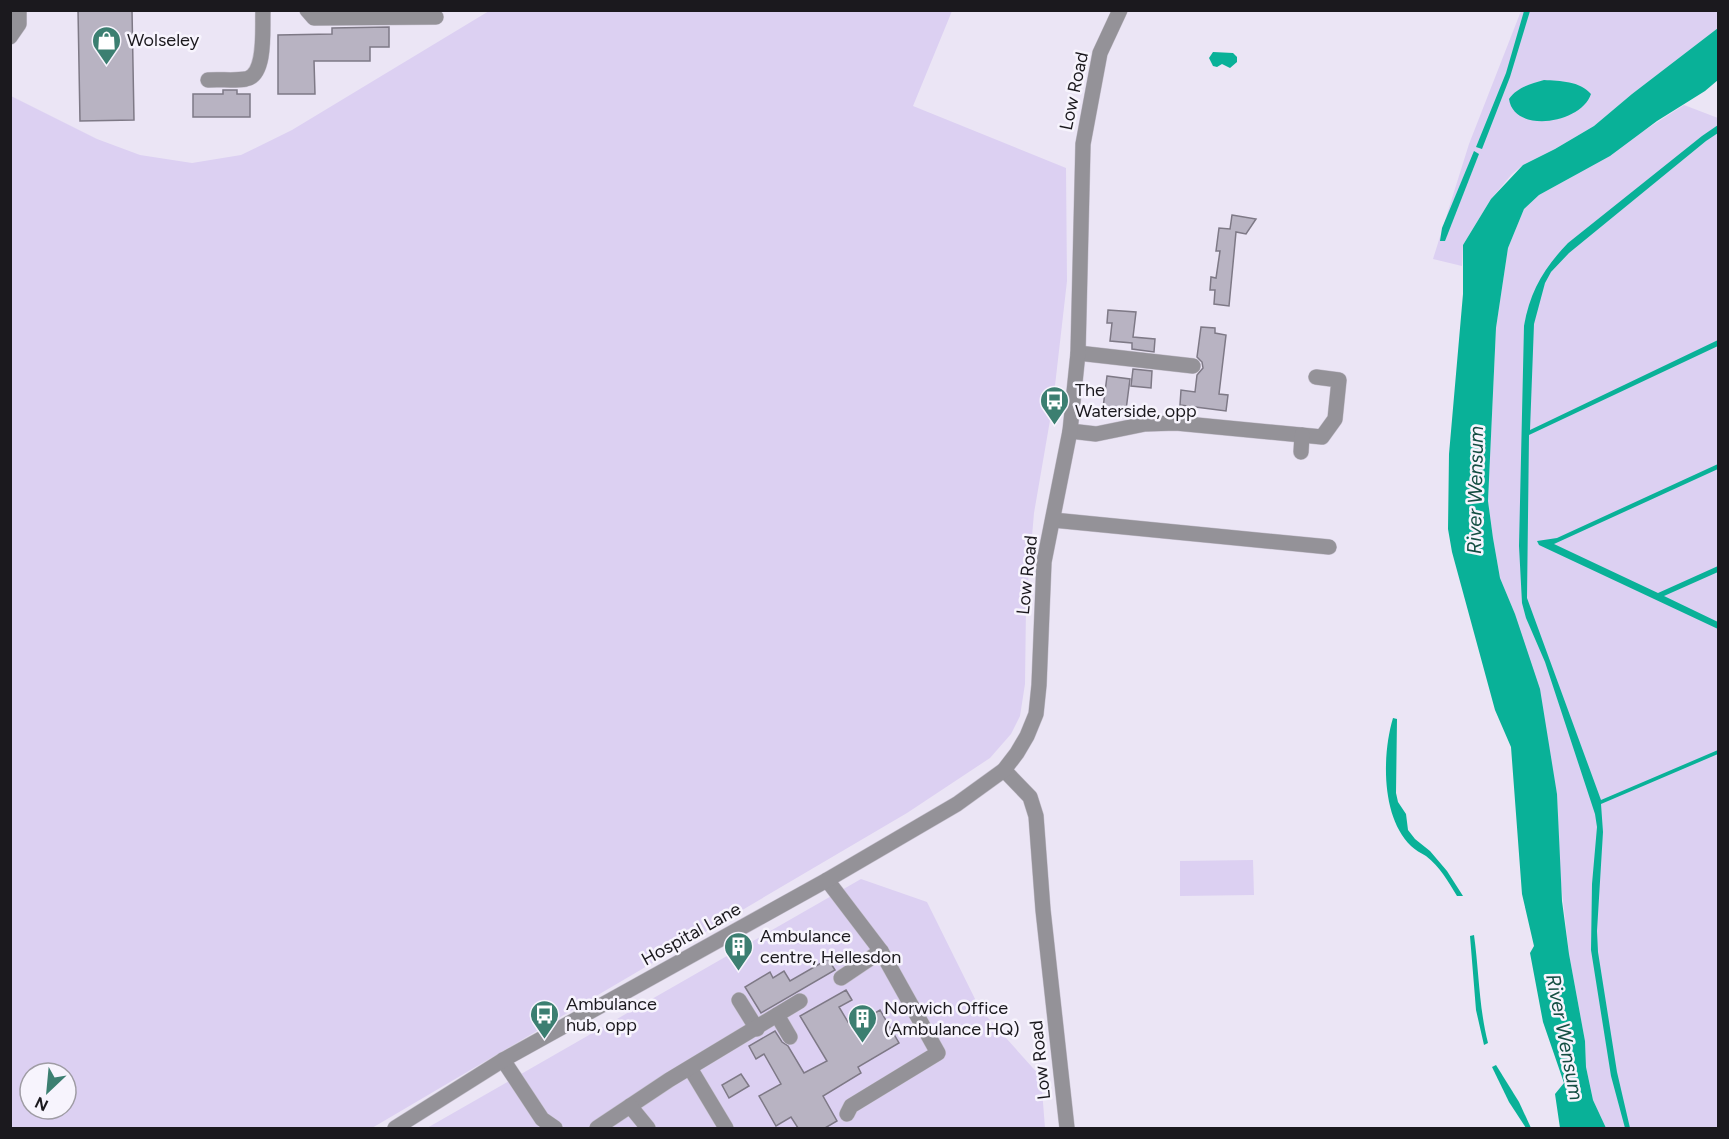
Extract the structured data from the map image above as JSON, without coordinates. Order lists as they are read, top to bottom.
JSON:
{
  "streets": {
    "street": ["Low Road", "Hospital Lane"]
  },
  "crossings": [
    ["Low Road", "Hospital Lane"]
  ],
  "water": ["River Wensum"],
  "places": {
    "shop": ["Wolseley"],
    "bus stop": ["The Waterside, opp", "Ambulance hub, opp"],
    "building": ["Ambulance centre, Hellesdon", "Norwich Office (Ambulance HQ)"]
  },
  "north": "bottom left"
}
